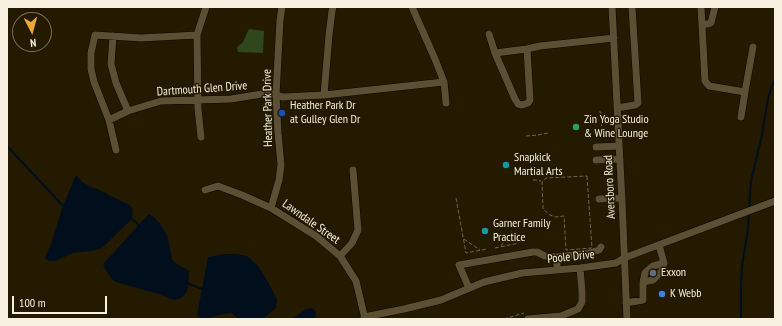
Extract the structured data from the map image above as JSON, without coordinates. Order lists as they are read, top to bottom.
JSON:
{
  "streets": {
    "street": [
      "Dartmouth Glen Drive",
      "Heather Park Drive",
      "Aversboro Road",
      "Lawndale Street",
      "Poole Drive"
    ]
  },
  "crossings": [
    ["Dartmouth Glen Drive", "Heather Park Drive"],
    ["Heather Park Drive", "Lawndale Street"],
    ["Aversboro Road", "Poole Drive"],
    ["Lawndale Street", "Poole Drive"]
  ],
  "places": [
    "Heather Park Dr at Gulley Glen Dr",
    "Zin Yoga Studio & Wine Lounge",
    "Snapkick Martial Arts",
    "Garner Family Practice",
    "Exxon",
    "K Webb"
  ],
  "scale_bar": "100 m",
  "north": "bottom"
}
